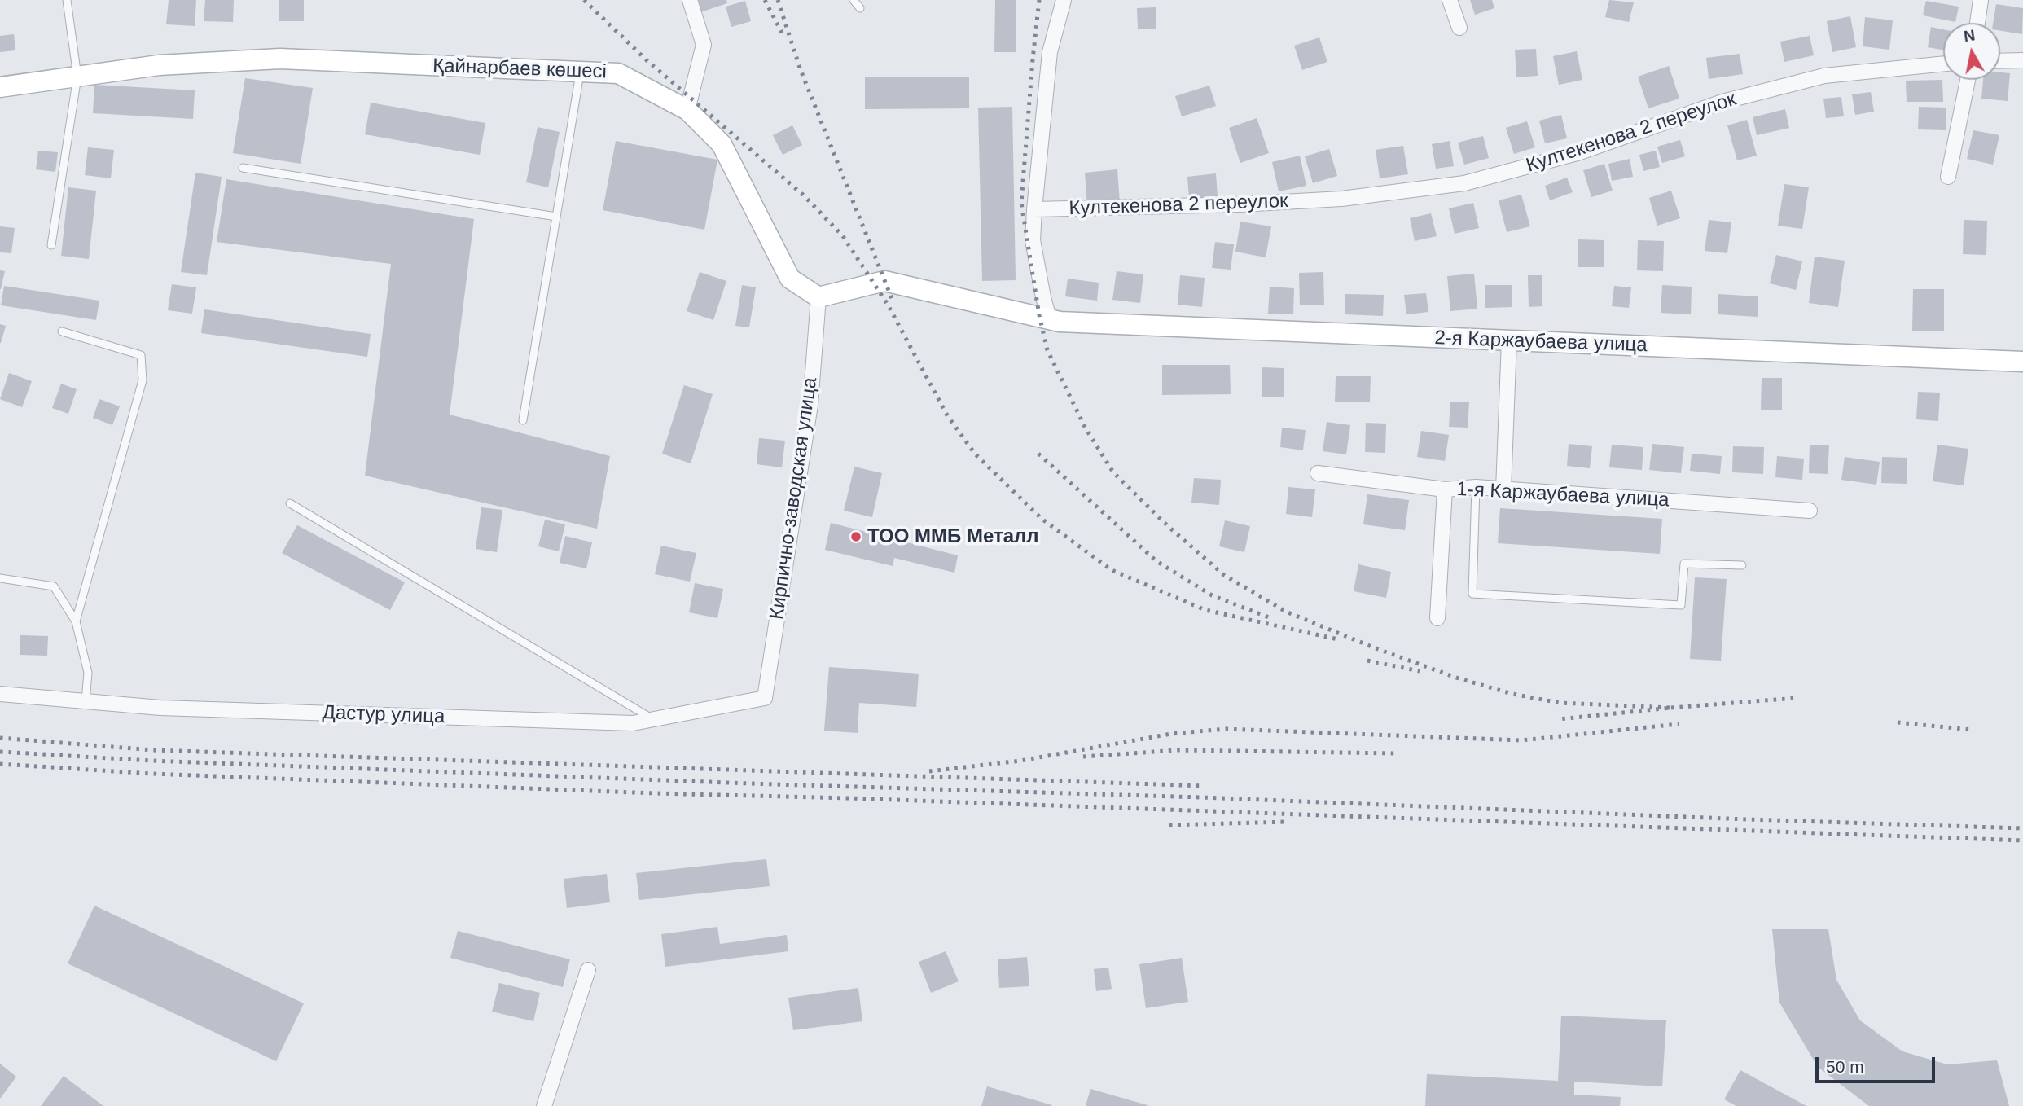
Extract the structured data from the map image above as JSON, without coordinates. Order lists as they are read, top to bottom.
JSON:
{
  "streets": {
    "street": [
      "Қайнарбаев көшесі",
      "Култекенова 2 переулок",
      "2-я Каржаубаева улица",
      "1-я Каржаубаева улица",
      "Кирпично-заводская улица",
      "Дастур улица"
    ]
  },
  "crossings": [
    ["Қайнарбаев көшесі", "Кирпично-заводская улица"],
    ["Кирпично-заводская улица", "Дастур улица"]
  ],
  "places": ["ТОО ММБ Металл"],
  "scale_bar": "50 m",
  "north": "top"
}
